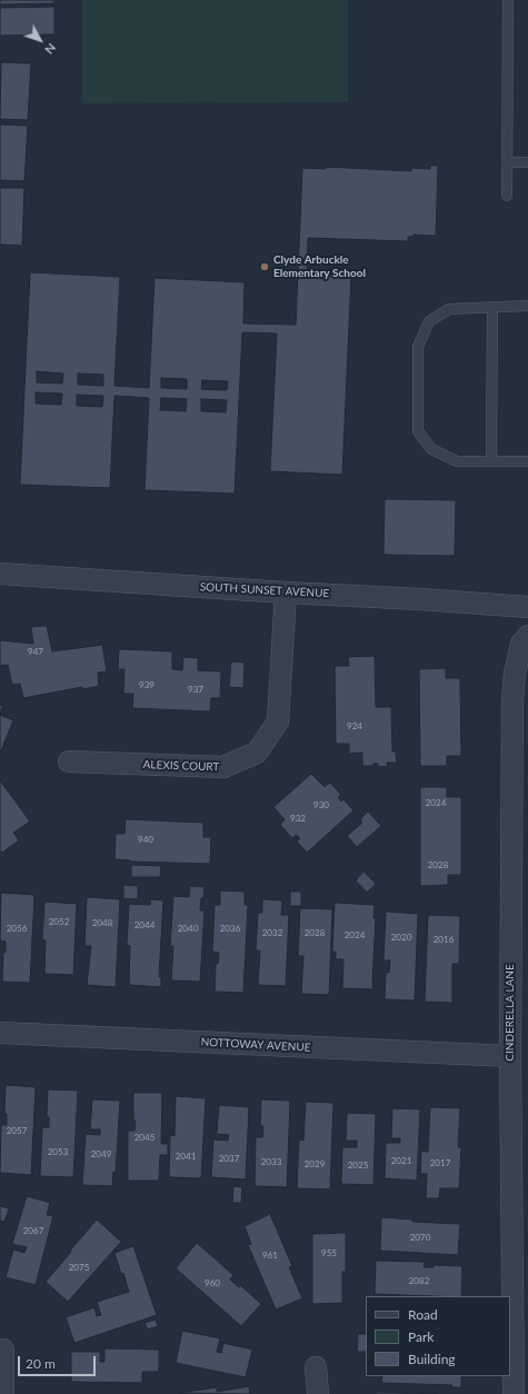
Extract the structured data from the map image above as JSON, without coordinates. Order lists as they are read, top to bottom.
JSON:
{
  "streets": {
    "street": [
      "SOUTH SUNSET AVENUE",
      "ALEXIS COURT",
      "CINDERELLA LANE",
      "NOTTOWAY AVENUE"
    ]
  },
  "crossings": [
    ["SOUTH SUNSET AVENUE", "ALEXIS COURT"],
    ["CINDERELLA LANE", "NOTTOWAY AVENUE"]
  ],
  "places": ["Clyde Arbuckle Elementary School"],
  "house_numbers": [
    "947",
    "939",
    "937",
    "924",
    "2024",
    "930",
    "932",
    "940",
    "2028",
    "2052",
    "2048",
    "2044",
    "2056",
    "2040",
    "2036",
    "2032",
    "2028",
    "2024",
    "2020",
    "2016",
    "2057",
    "2045",
    "2053",
    "2049",
    "2041",
    "2037",
    "2021",
    "2033",
    "2017",
    "2029",
    "2025",
    "2067",
    "2070",
    "955",
    "961",
    "2075",
    "2082",
    "960"
  ],
  "legend": ["Road", "Park", "Building"],
  "scale_bar": "20 m",
  "north": "bottom right"
}
